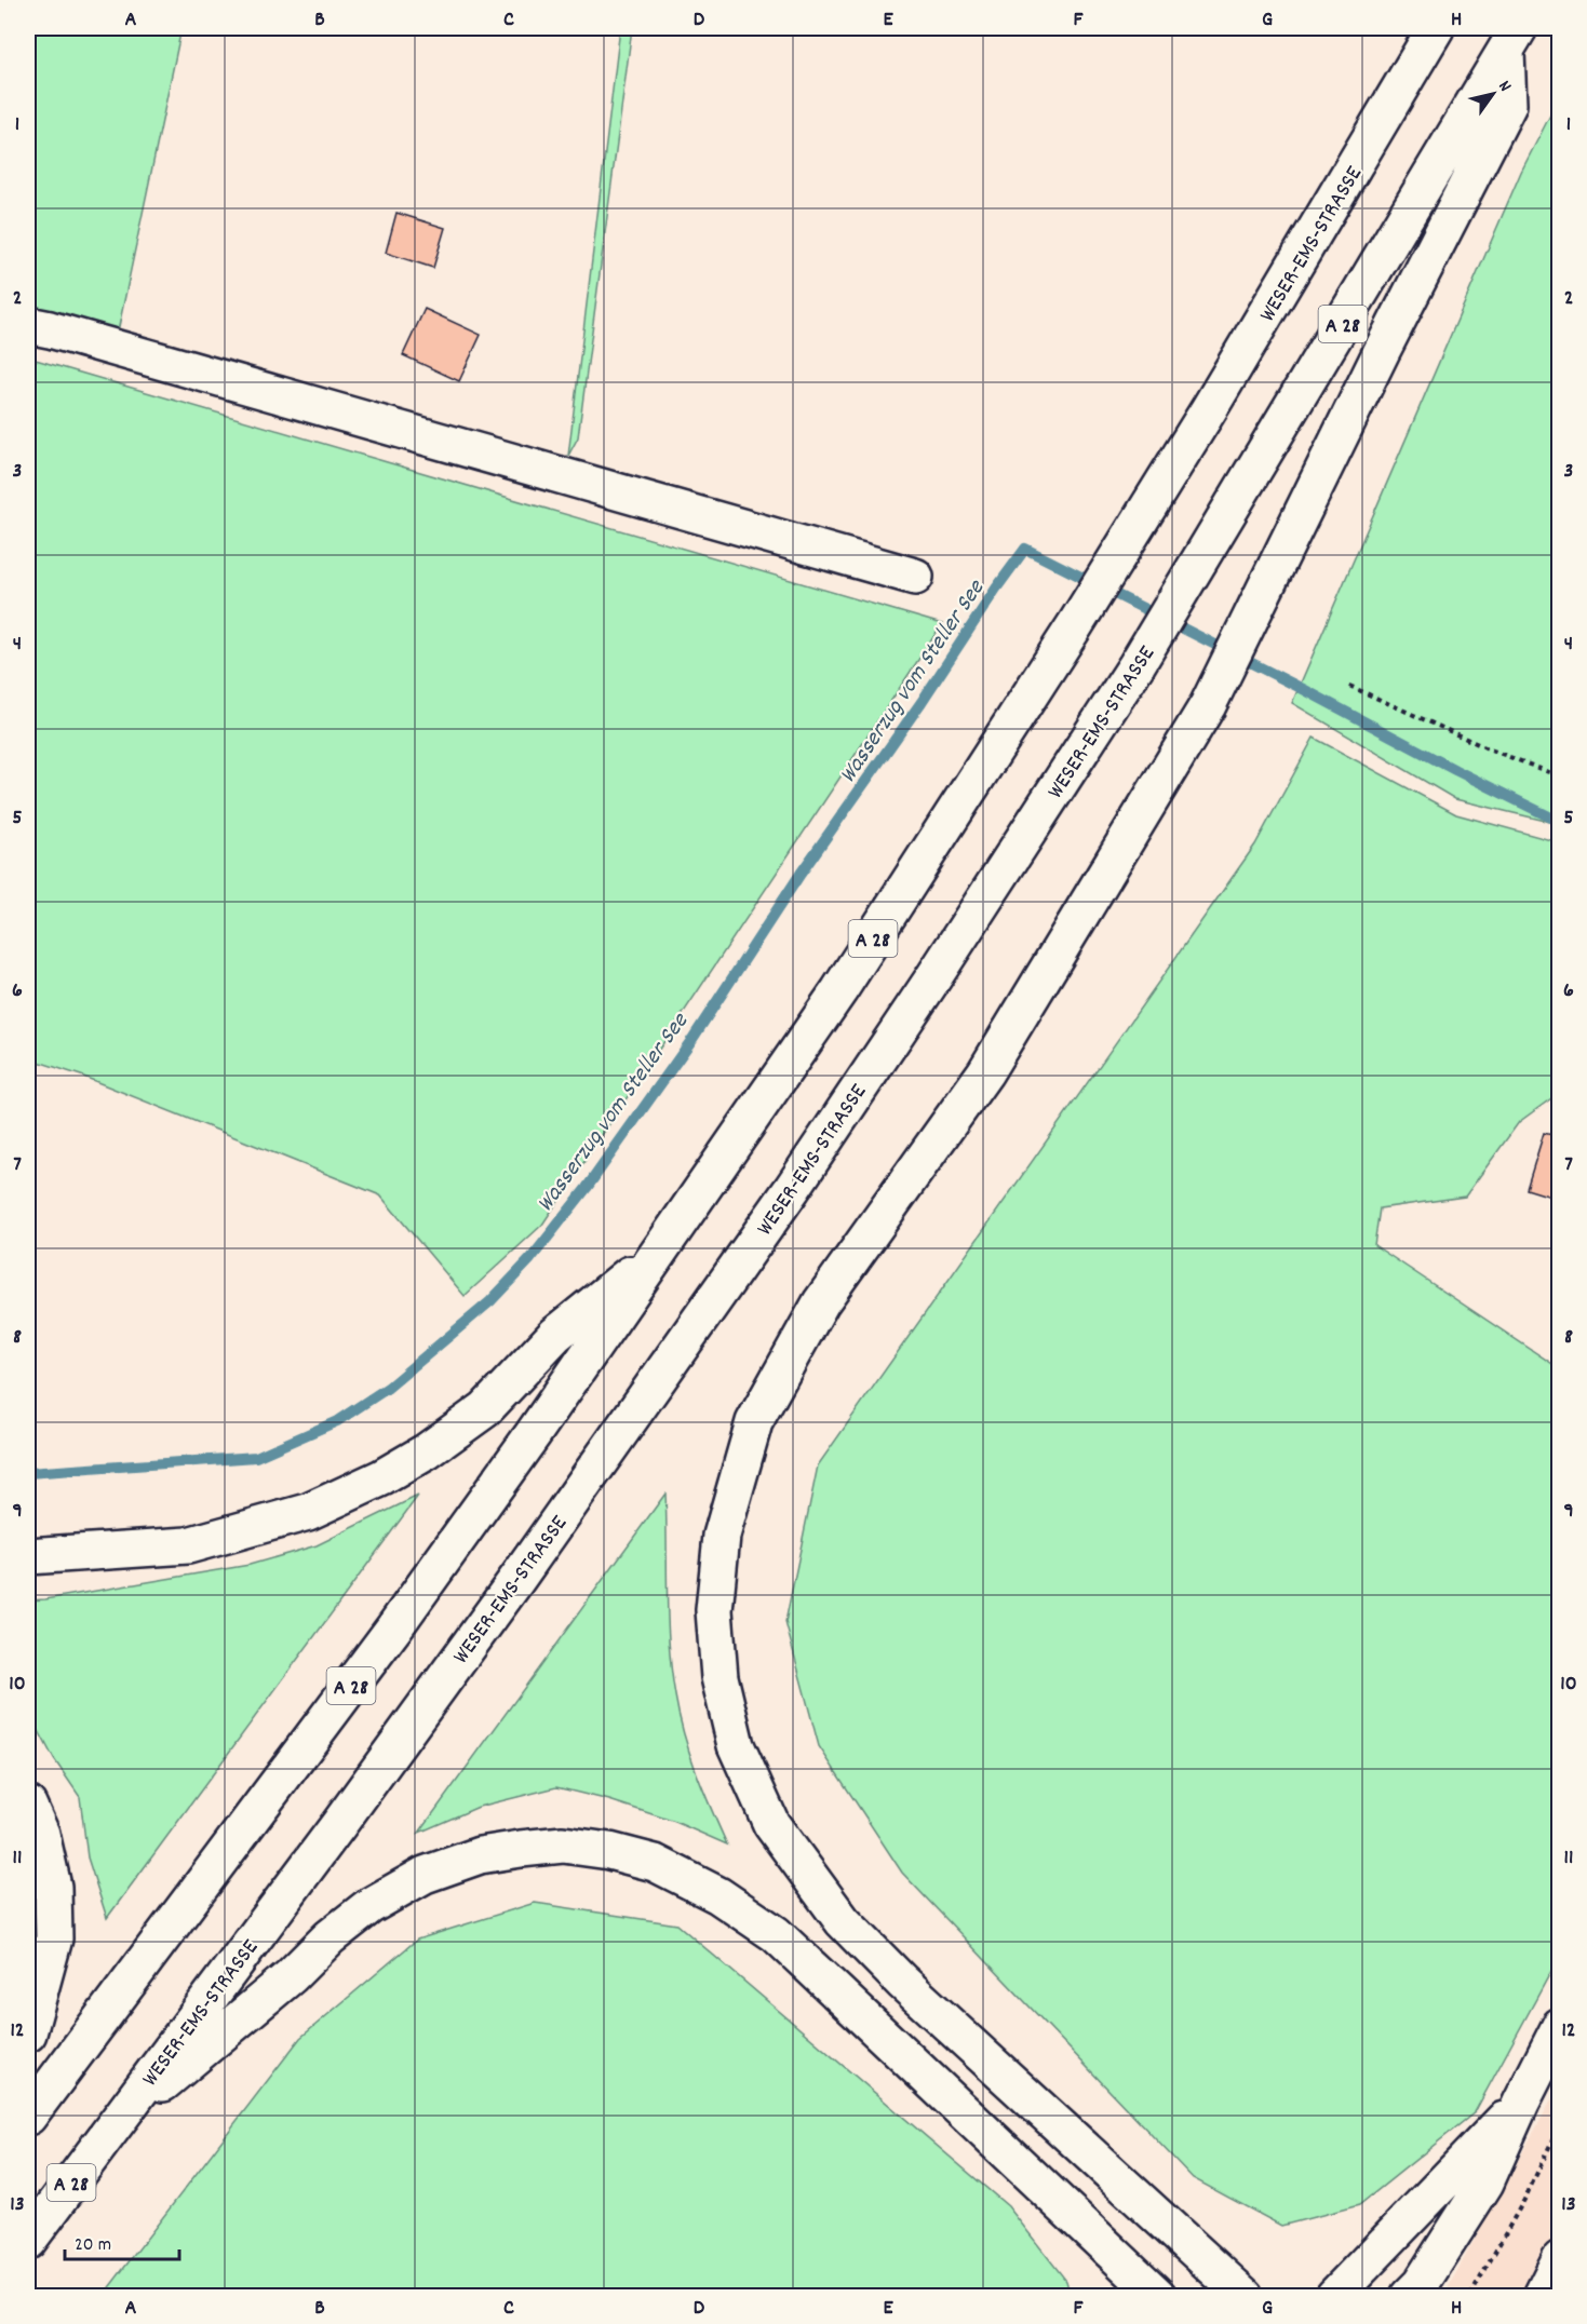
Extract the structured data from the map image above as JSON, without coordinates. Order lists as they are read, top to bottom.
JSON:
{
  "streets": {
    "main road": ["WESER-EMS-STRASSE", "A 28"]
  },
  "water": ["Wasserzug vom Steller See"],
  "scale_bar": "20 m",
  "north": "top right",
  "grid": {
    "columns": [
      "A",
      "B",
      "C",
      "D",
      "E",
      "F",
      "G",
      "H"
    ],
    "rows": [
      "1",
      "2",
      "3",
      "4",
      "5",
      "6",
      "7",
      "8",
      "9",
      "10",
      "11",
      "12",
      "13"
    ]
  }
}
